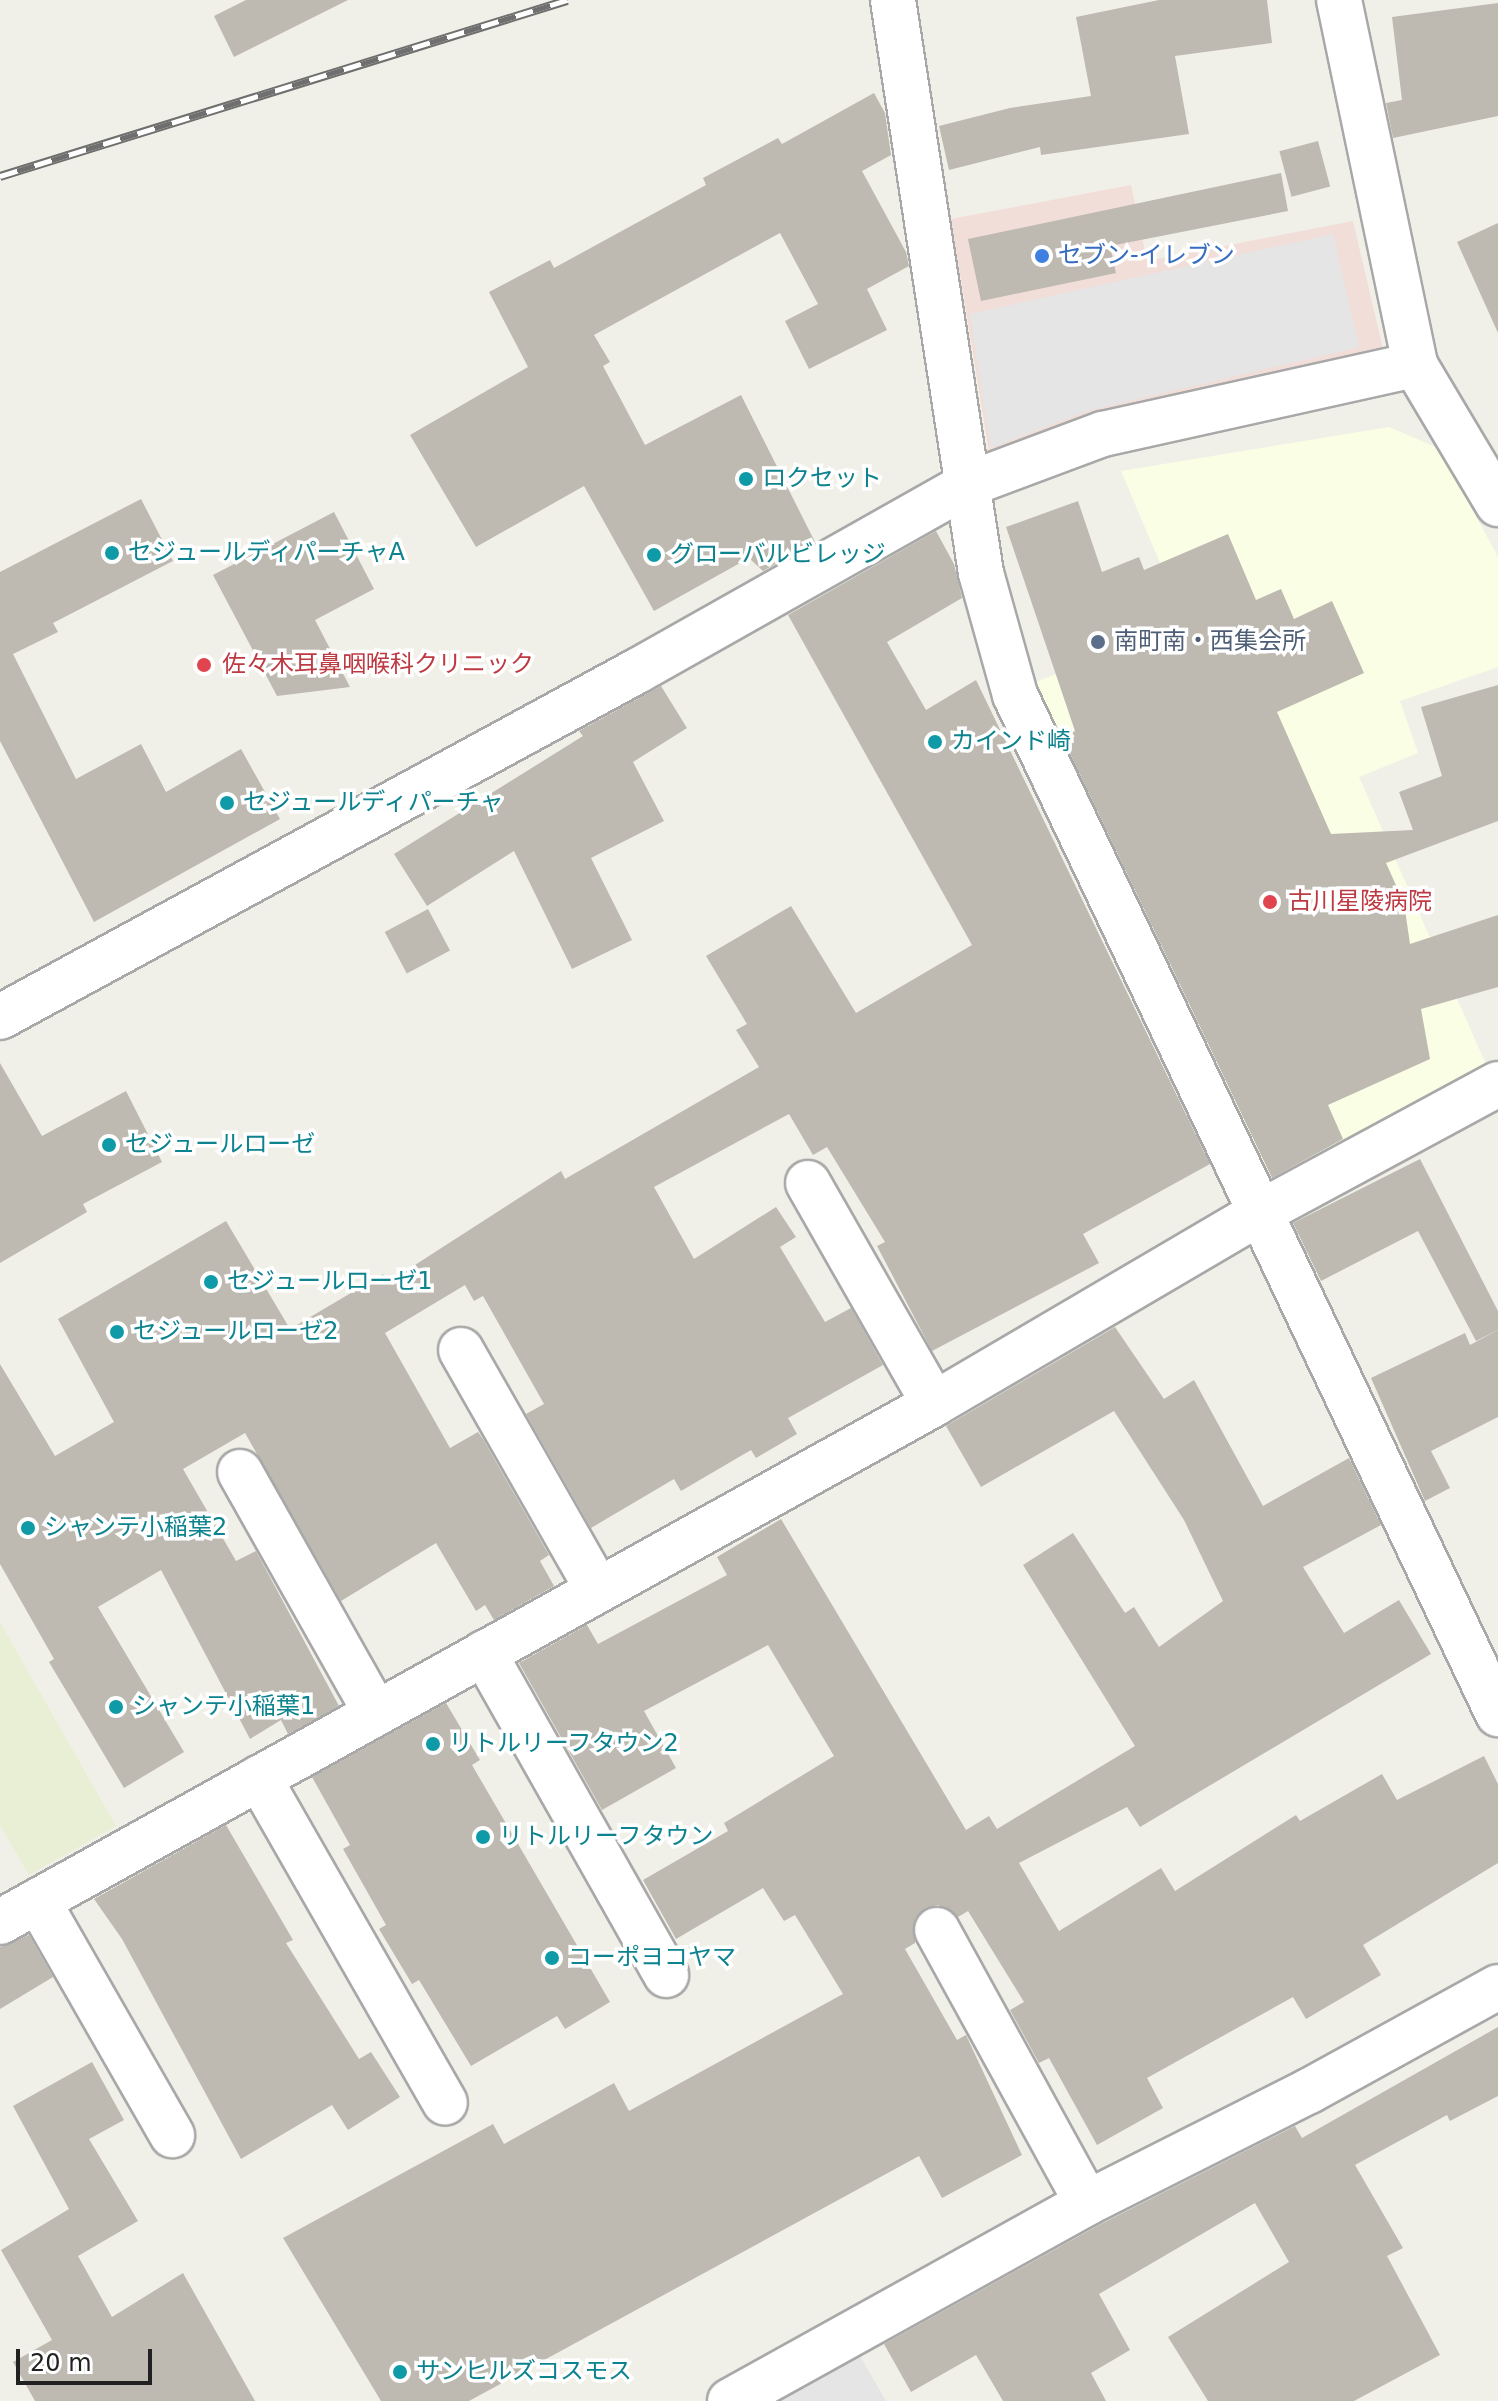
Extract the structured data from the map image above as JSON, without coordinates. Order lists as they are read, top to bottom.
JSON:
{
  "places": [
    "セブン-イレブン",
    "ロクセット",
    "セジュールディパーチャA",
    "グローバルビレッジ",
    "南町南・西集会所",
    "佐々木耳鼻咽喉科クリニック",
    "カインド崎",
    "セジュールディパーチャ",
    "古川星陵病院",
    "セジュールローゼ",
    "セジュールローゼ1",
    "セジュールローゼ2",
    "シャンテ小稲葉2",
    "シャンテ小稲葉1",
    "リトルリーフタウン2",
    "リトルリーフタウン",
    "コーポヨコヤマ",
    "サンヒルズコスモス"
  ],
  "scale_bar": "20 m"
}
